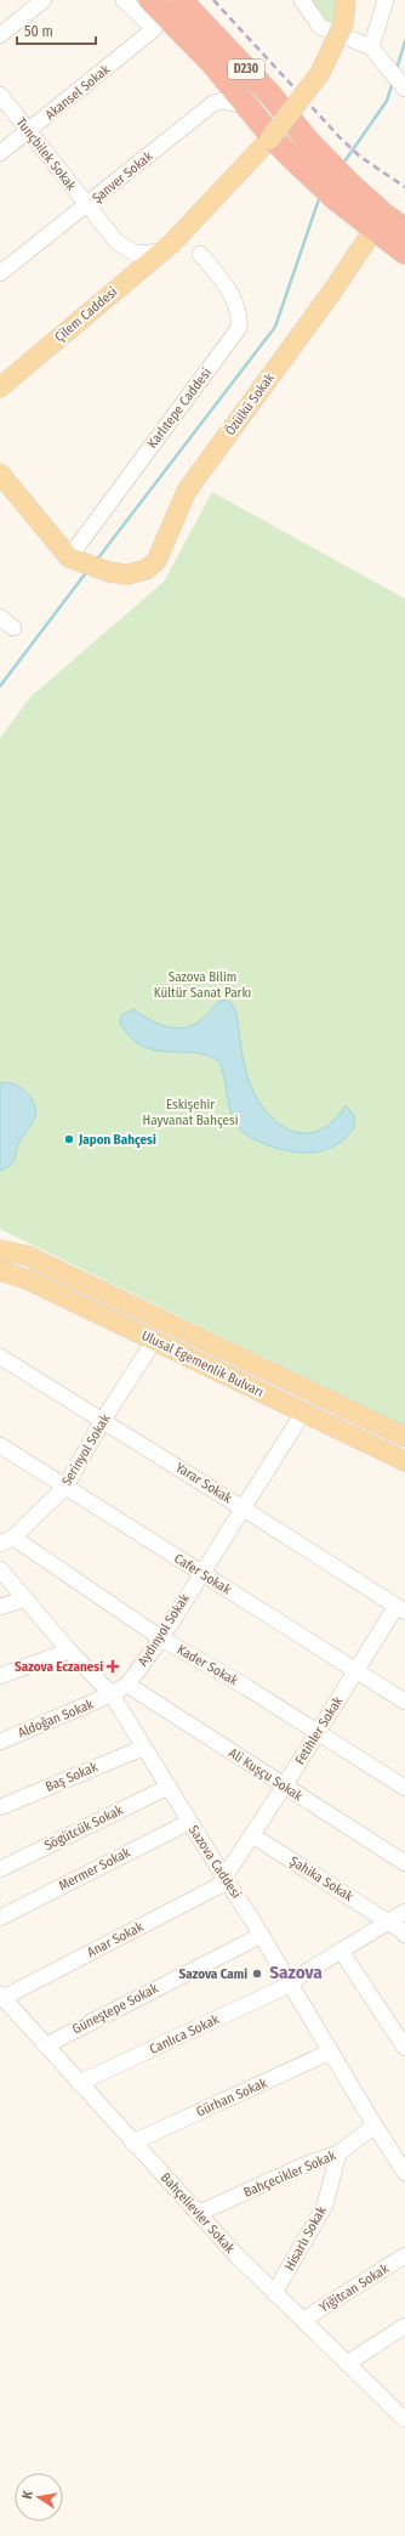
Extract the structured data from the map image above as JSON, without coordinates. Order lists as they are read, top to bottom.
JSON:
{
  "streets": {
    "highway": ["D230"],
    "main road": ["Çilem Caddesi", "Özülkü Sokak", "Ulusal Egemenlik Bulvarı"],
    "street": [
      "Akansel Sokak",
      "Tunçbilek Sokak",
      "Şanver Sokak",
      "Karlıtepe Caddesi",
      "Serinyol Sokak",
      "Yarar Sokak",
      "Cafer Sokak",
      "Aydınyol Sokak",
      "Kader Sokak",
      "Aldoğan Sokak",
      "Fetihler Sokak",
      "Ali Kuşçu Sokak",
      "Baş Sokak",
      "Sögütcük Sokak",
      "Sazova Caddesi",
      "Mermer Sokak",
      "Şahika Sokak",
      "Anar Sokak",
      "Güneştepe Sokak",
      "Canlıca Sokak",
      "Gürhan Sokak",
      "Bahçecikler Sokak",
      "Bahçelievler Sokak",
      "Hisarlı Sokak",
      "Yiğitcan Sokak"
    ]
  },
  "crossings": [
    ["D230", "Şanver Sokak"],
    ["D230", "Özülkü Sokak"],
    ["Akansel Sokak", "Tunçbilek Sokak"],
    ["Tunçbilek Sokak", "Şanver Sokak"],
    ["Tunçbilek Sokak", "Çilem Caddesi"],
    ["Özülkü Sokak", "Karlıtepe Caddesi"],
    ["Ulusal Egemenlik Bulvarı", "Serinyol Sokak"],
    ["Ulusal Egemenlik Bulvarı", "Aydınyol Sokak"],
    ["Serinyol Sokak", "Yarar Sokak"],
    ["Serinyol Sokak", "Cafer Sokak"],
    ["Serinyol Sokak", "Kader Sokak"],
    ["Yarar Sokak", "Aydınyol Sokak"],
    ["Yarar Sokak", "Fetihler Sokak"],
    ["Cafer Sokak", "Aydınyol Sokak"],
    ["Cafer Sokak", "Fetihler Sokak"],
    ["Aydınyol Sokak", "Kader Sokak"],
    ["Aydınyol Sokak", "Aldoğan Sokak"],
    ["Aydınyol Sokak", "Ali Kuşçu Sokak"],
    ["Aydınyol Sokak", "Sazova Caddesi"],
    ["Kader Sokak", "Fetihler Sokak"],
    ["Aldoğan Sokak", "Sazova Caddesi"],
    ["Fetihler Sokak", "Ali Kuşçu Sokak"],
    ["Fetihler Sokak", "Sazova Caddesi"],
    ["Fetihler Sokak", "Şahika Sokak"],
    ["Fetihler Sokak", "Anar Sokak"],
    ["Baş Sokak", "Sazova Caddesi"],
    ["Sögütcük Sokak", "Sazova Caddesi"],
    ["Sazova Caddesi", "Mermer Sokak"],
    ["Sazova Caddesi", "Anar Sokak"],
    ["Sazova Caddesi", "Güneştepe Sokak"],
    ["Sazova Caddesi", "Canlıca Sokak"],
    ["Sazova Caddesi", "Gürhan Sokak"],
    ["Sazova Caddesi", "Bahçecikler Sokak"],
    ["Şahika Sokak", "Canlıca Sokak"],
    ["Anar Sokak", "Bahçelievler Sokak"],
    ["Güneştepe Sokak", "Bahçelievler Sokak"],
    ["Canlıca Sokak", "Bahçelievler Sokak"],
    ["Gürhan Sokak", "Bahçelievler Sokak"],
    ["Bahçecikler Sokak", "Bahçelievler Sokak"],
    ["Bahçecikler Sokak", "Hisarlı Sokak"],
    ["Bahçelievler Sokak", "Hisarlı Sokak"],
    ["Bahçelievler Sokak", "Yiğitcan Sokak"]
  ],
  "districts": ["Sazova"],
  "parks": ["Sazova Bilim Kültür Sanat Parkı", "Eskişehir Hayvanat Bahçesi"],
  "places": {
    "other": ["Japon Bahçesi", "Sazova Cami"],
    "health": ["Sazova Eczanesi"]
  },
  "scale_bar": "50 m",
  "north": "left"
}
